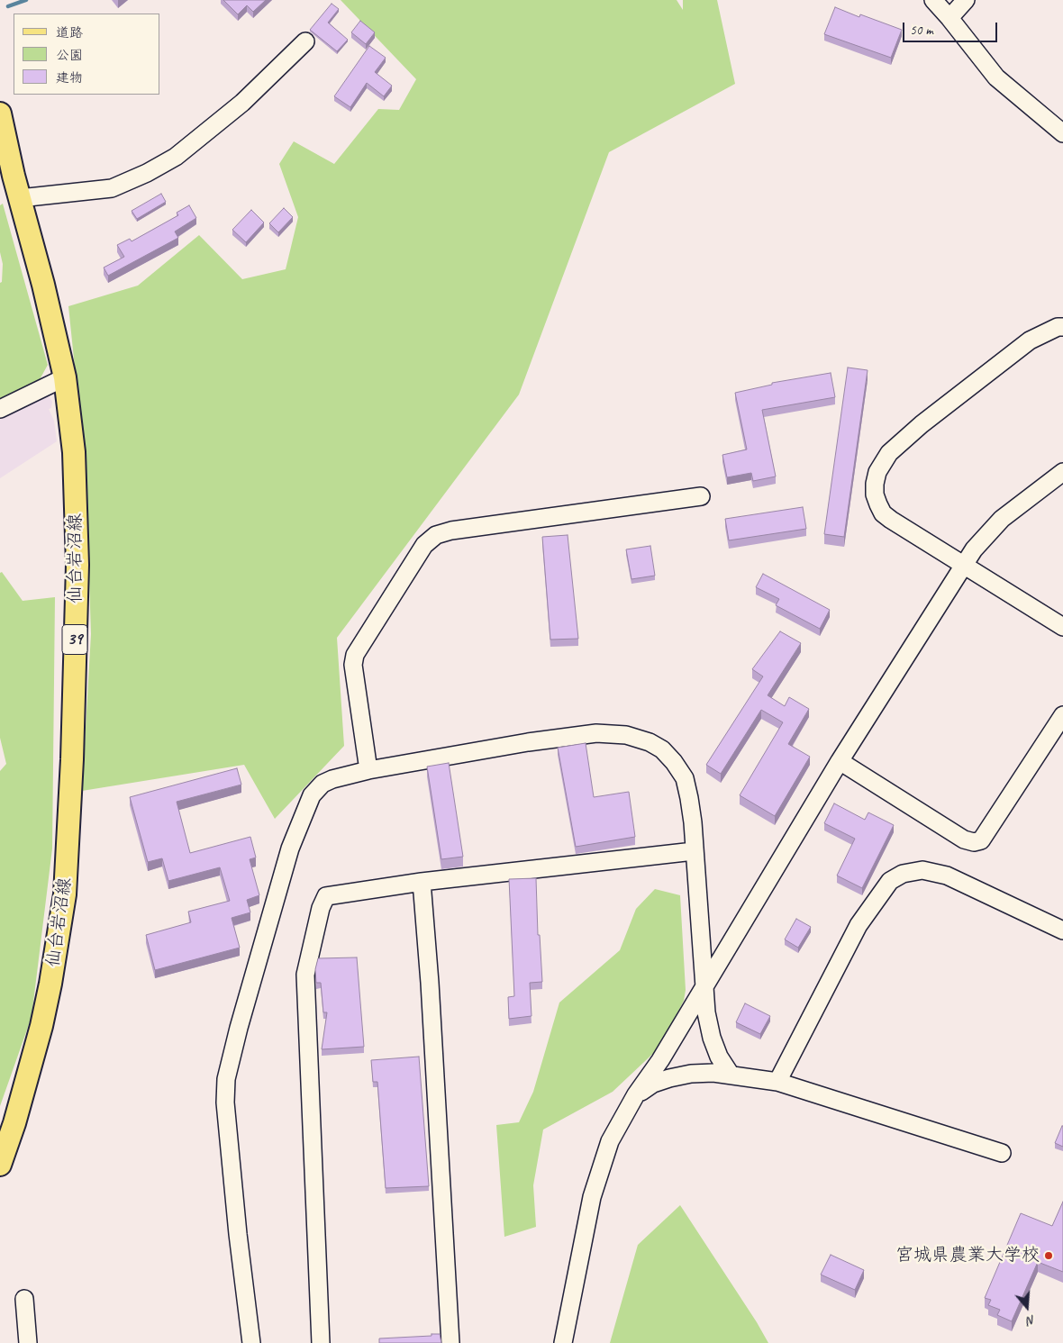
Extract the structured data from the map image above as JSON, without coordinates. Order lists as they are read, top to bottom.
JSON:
{
  "streets": {
    "main road": ["仙台岩沼線", "39"]
  },
  "places": ["宮城県農業大学校"],
  "legend": ["道路", "公園", "建物"],
  "scale_bar": "50 m",
  "north": "bottom"
}
